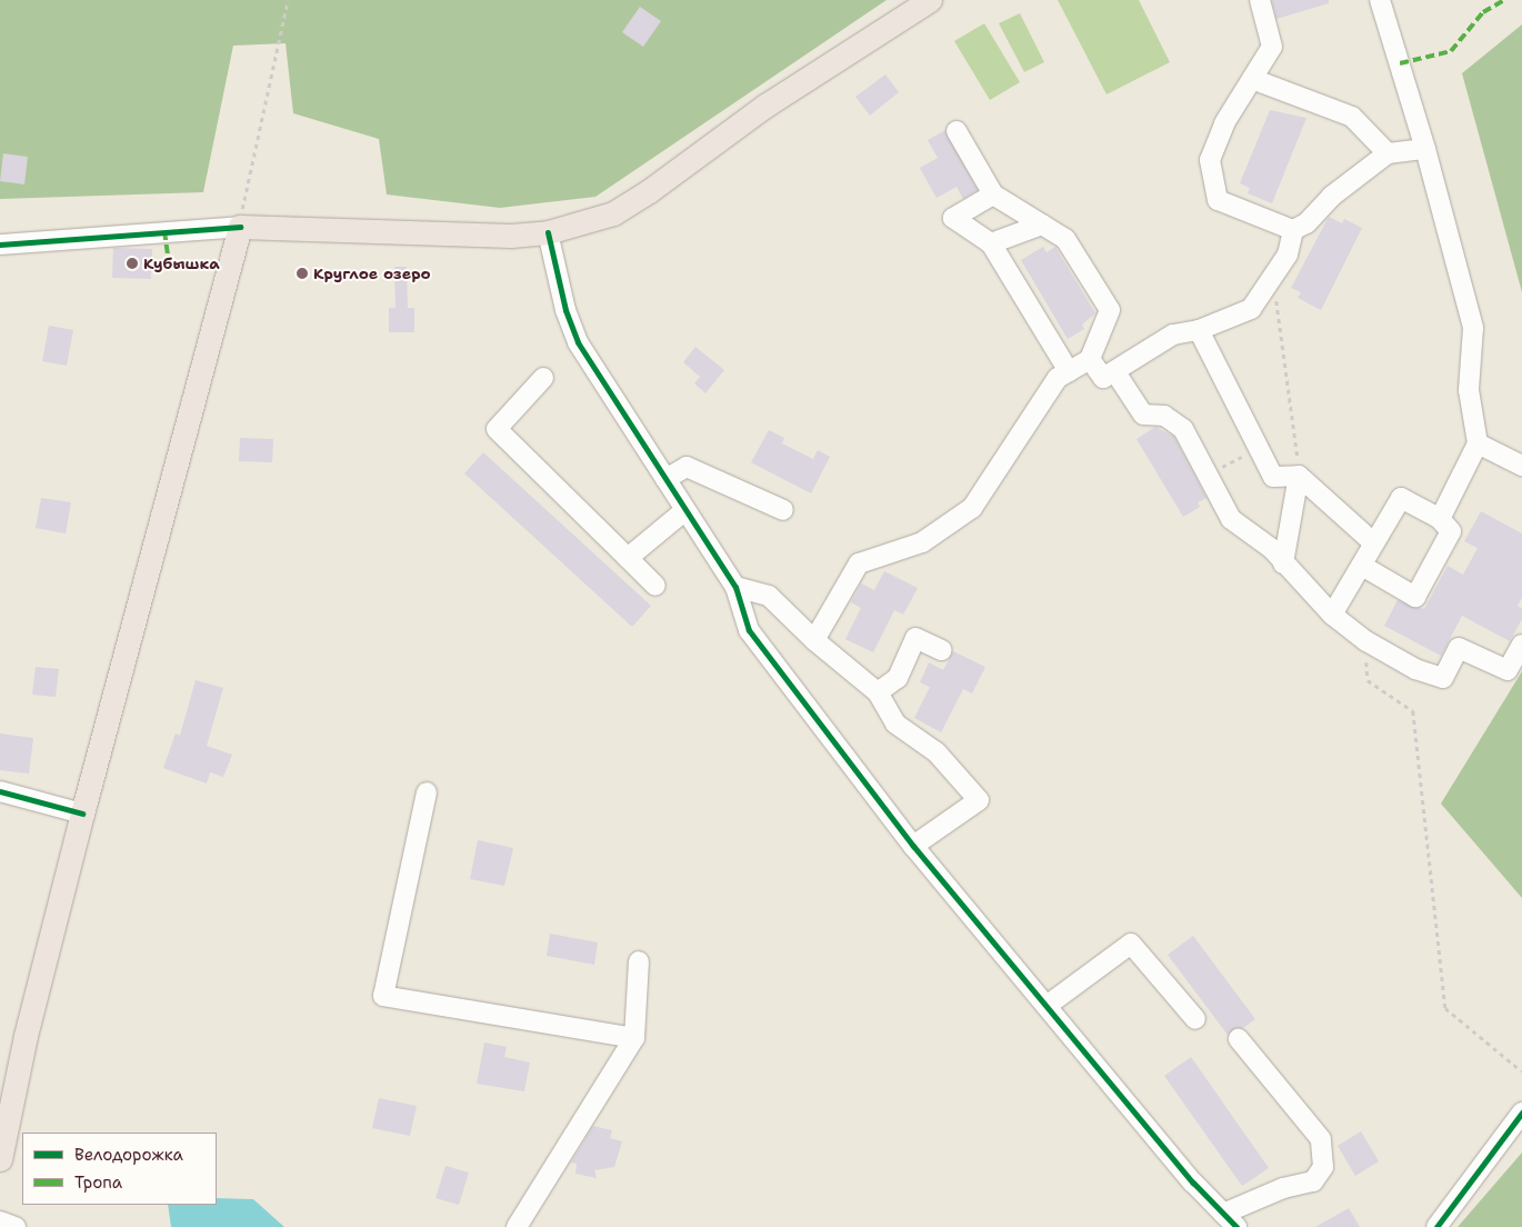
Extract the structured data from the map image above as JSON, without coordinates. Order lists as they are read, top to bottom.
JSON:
{
  "places": ["Кубышка", "Круглое озеро"],
  "legend": ["Велодорожка", "Тропа"]
}
